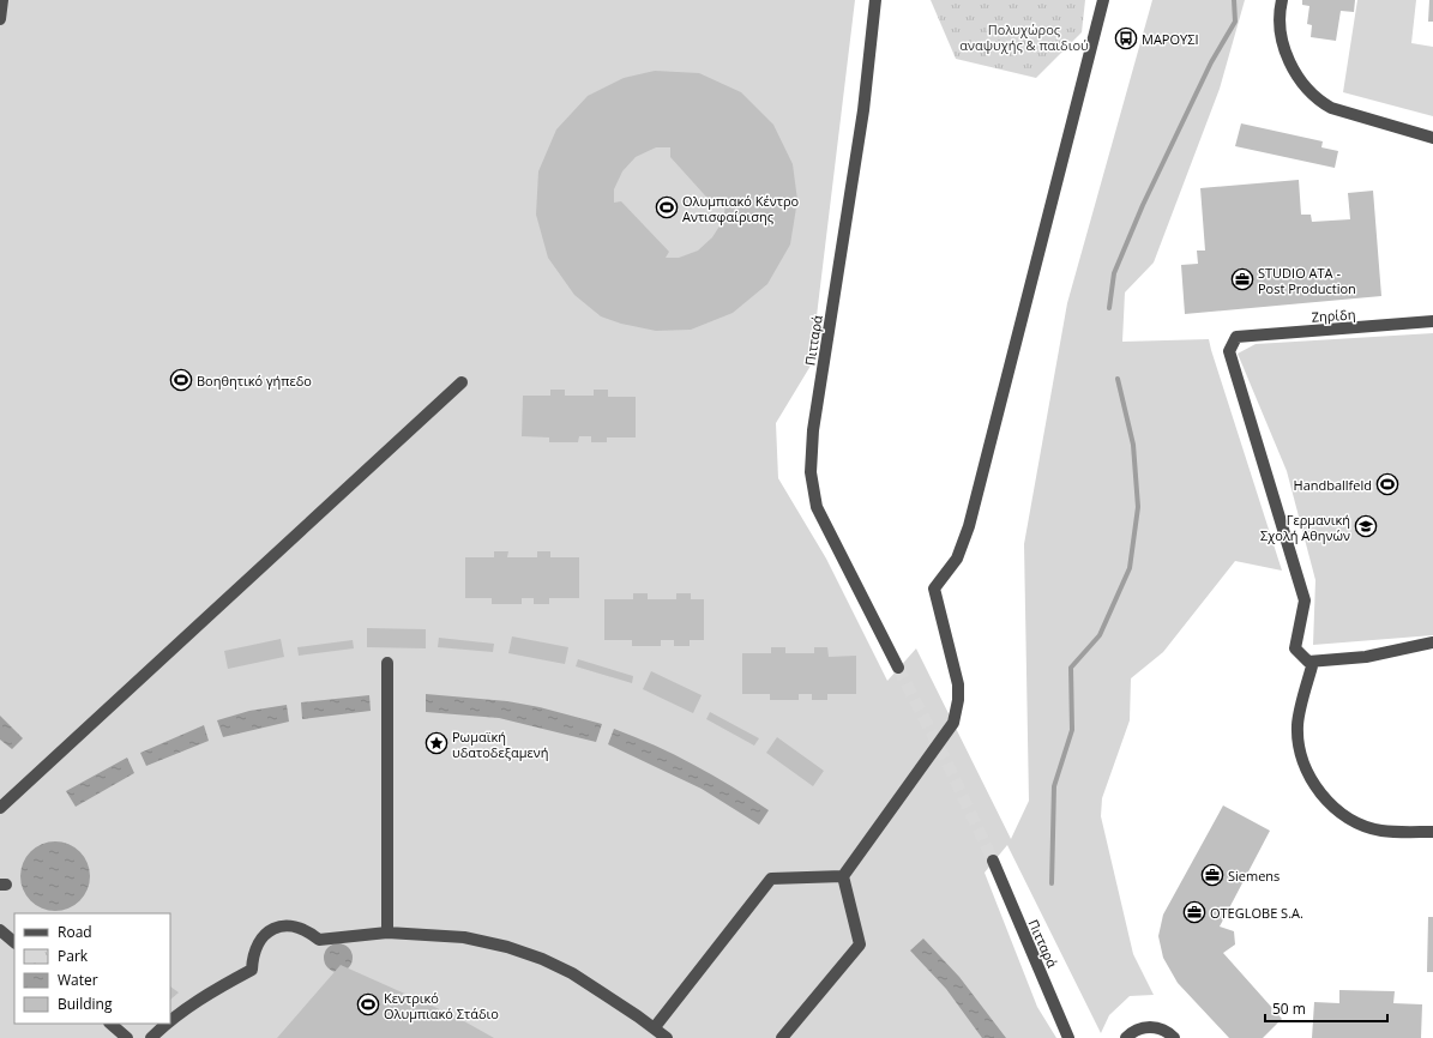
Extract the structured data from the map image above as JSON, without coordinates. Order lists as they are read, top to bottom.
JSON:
{
  "streets": {
    "street": ["Ζηρίδη", "Πιτταρά"]
  },
  "parks": ["Πολυχώρος αναψυχής & παιδιού"],
  "places": {
    "bus stop": ["ΜΑΡΟΥΣΙ"],
    "sports": [
      "Ολυμπιακό Κέντρο Αντισφαίρισης",
      "Βοηθητικό γήπεδο",
      "Handballfeld",
      "Κεντρικό Ολυμπιακό Στάδιο"
    ],
    "office": ["STUDIO ATA - Post Production", "Siemens", "OTEGLOBE S.A."],
    "school or university": ["Γερμανική Σχολή Αθηνών"],
    "place": ["Ρωμαϊκή υδατοδεξαμενή"]
  },
  "legend": [
    "Road",
    "Park",
    "Water",
    "Building"
  ],
  "scale_bar": "50 m"
}
